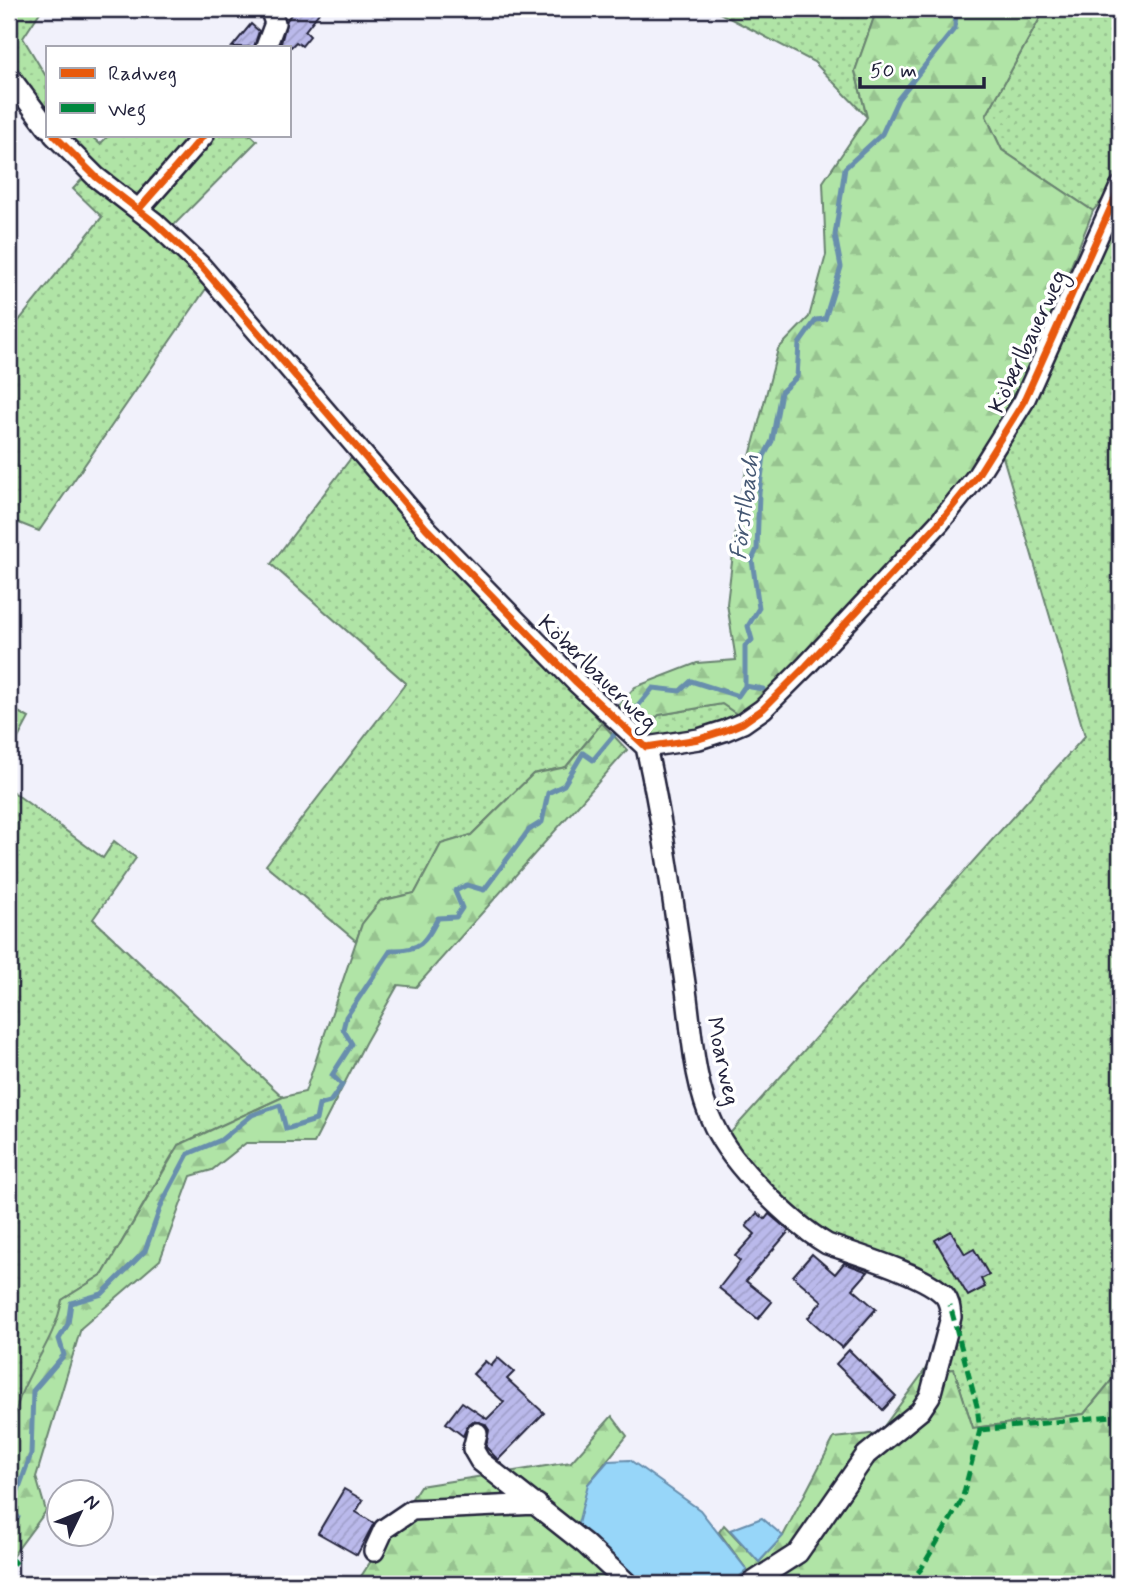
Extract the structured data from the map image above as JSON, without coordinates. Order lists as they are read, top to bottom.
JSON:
{
  "streets": {
    "street": ["Köberlbauerweg", "Moarweg"]
  },
  "crossings": [
    ["Köberlbauerweg", "Moarweg"]
  ],
  "water": ["Förstlbach"],
  "legend": ["Radweg", "Weg"],
  "scale_bar": "50 m",
  "north": "top right"
}
